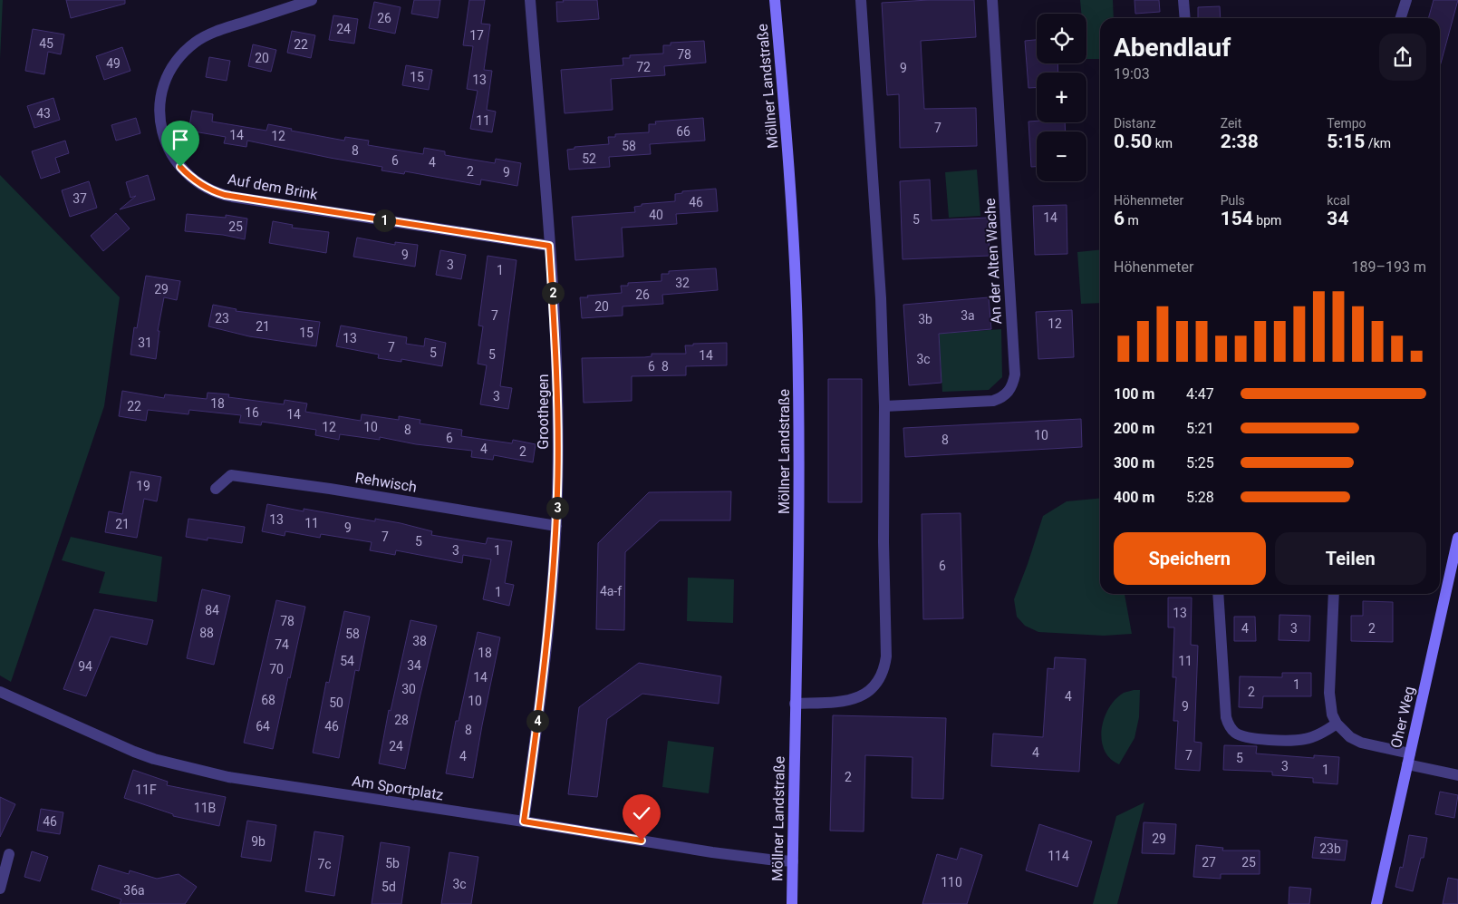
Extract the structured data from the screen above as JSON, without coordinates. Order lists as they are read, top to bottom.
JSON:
{
  "streets": {
    "main road": ["Möllner Landstraße", "Oher Weg"],
    "street": [
      "Auf dem Brink",
      "An der Alten Wache",
      "Groothegen",
      "Rehwisch",
      "Am Sportplatz"
    ]
  },
  "crossings": [
    ["Möllner Landstraße", "Am Sportplatz"],
    ["Auf dem Brink", "Groothegen"],
    ["Groothegen", "Rehwisch"],
    ["Groothegen", "Am Sportplatz"]
  ],
  "house_numbers": [
    "26",
    "24",
    "17",
    "45",
    "22",
    "78",
    "20",
    "49",
    "72",
    "9",
    "15",
    "13",
    "43",
    "11",
    "7",
    "66",
    "14",
    "12",
    "58",
    "8",
    "52",
    "6",
    "4",
    "2",
    "9",
    "37",
    "46",
    "40",
    "14",
    "5",
    "25",
    "9",
    "3",
    "1",
    "32",
    "29",
    "26",
    "20",
    "7",
    "3a",
    "23",
    "3b",
    "12",
    "21",
    "15",
    "13",
    "31",
    "7",
    "5",
    "5",
    "14",
    "3c",
    "6",
    "8",
    "3",
    "18",
    "22",
    "16",
    "14",
    "12",
    "10",
    "8",
    "10",
    "6",
    "8",
    "4",
    "2",
    "19",
    "13",
    "11",
    "21",
    "9",
    "7",
    "5",
    "3",
    "1",
    "6",
    "4a-f",
    "1",
    "84",
    "13",
    "78",
    "4",
    "3",
    "2",
    "88",
    "58",
    "38",
    "74",
    "18",
    "54",
    "11",
    "34",
    "94",
    "70",
    "14",
    "1",
    "30",
    "2",
    "4",
    "68",
    "10",
    "50",
    "9",
    "28",
    "64",
    "46",
    "8",
    "24",
    "4",
    "7",
    "4",
    "5",
    "3",
    "1",
    "2",
    "11F",
    "11B",
    "46",
    "29",
    "9b",
    "23b",
    "114",
    "27",
    "25",
    "5b",
    "7c",
    "110",
    "3c",
    "5d",
    "36a"
  ],
  "page": {
    "map_buttons": ["+", "−"],
    "heading": ["Abendlauf", "19:03"],
    "stats": [
      ["Distanz", "0.50 km"],
      ["Zeit", "2:38"],
      ["Tempo", "5:15 /km"],
      ["Höhenmeter", "6 m"],
      ["Puls", "154 bpm"],
      ["kcal", "34"]
    ],
    "pins": [
      "1",
      "2",
      "3",
      "4"
    ],
    "chart": ["Höhenmeter", "189–193 m"],
    "list": [
      {
        "name": "100 m",
        "note": "4:47"
      },
      {
        "name": "200 m",
        "note": "5:21"
      },
      {
        "name": "300 m",
        "note": "5:25"
      },
      {
        "name": "400 m",
        "note": "5:28"
      }
    ],
    "buttons": ["Speichern", "Teilen"]
  }
}
